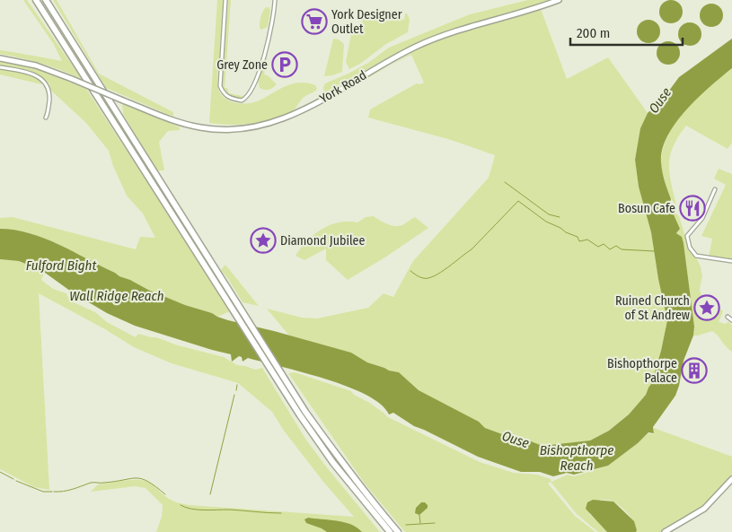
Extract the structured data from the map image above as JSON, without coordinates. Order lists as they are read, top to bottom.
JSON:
{
  "streets": {
    "main road": ["York Road"]
  },
  "water": [
    "Ouse",
    "Fulford Bight",
    "Wall Ridge Reach",
    "Bishopthorpe Reach"
  ],
  "places": {
    "supermarket": ["York Designer Outlet"],
    "parking": ["Grey Zone"],
    "restaurant": ["Bosun Cafe"],
    "place": ["Diamond Jubilee", "Ruined Church of St Andrew"],
    "building": ["Bishopthorpe Palace"]
  },
  "scale_bar": "200 m"
}
